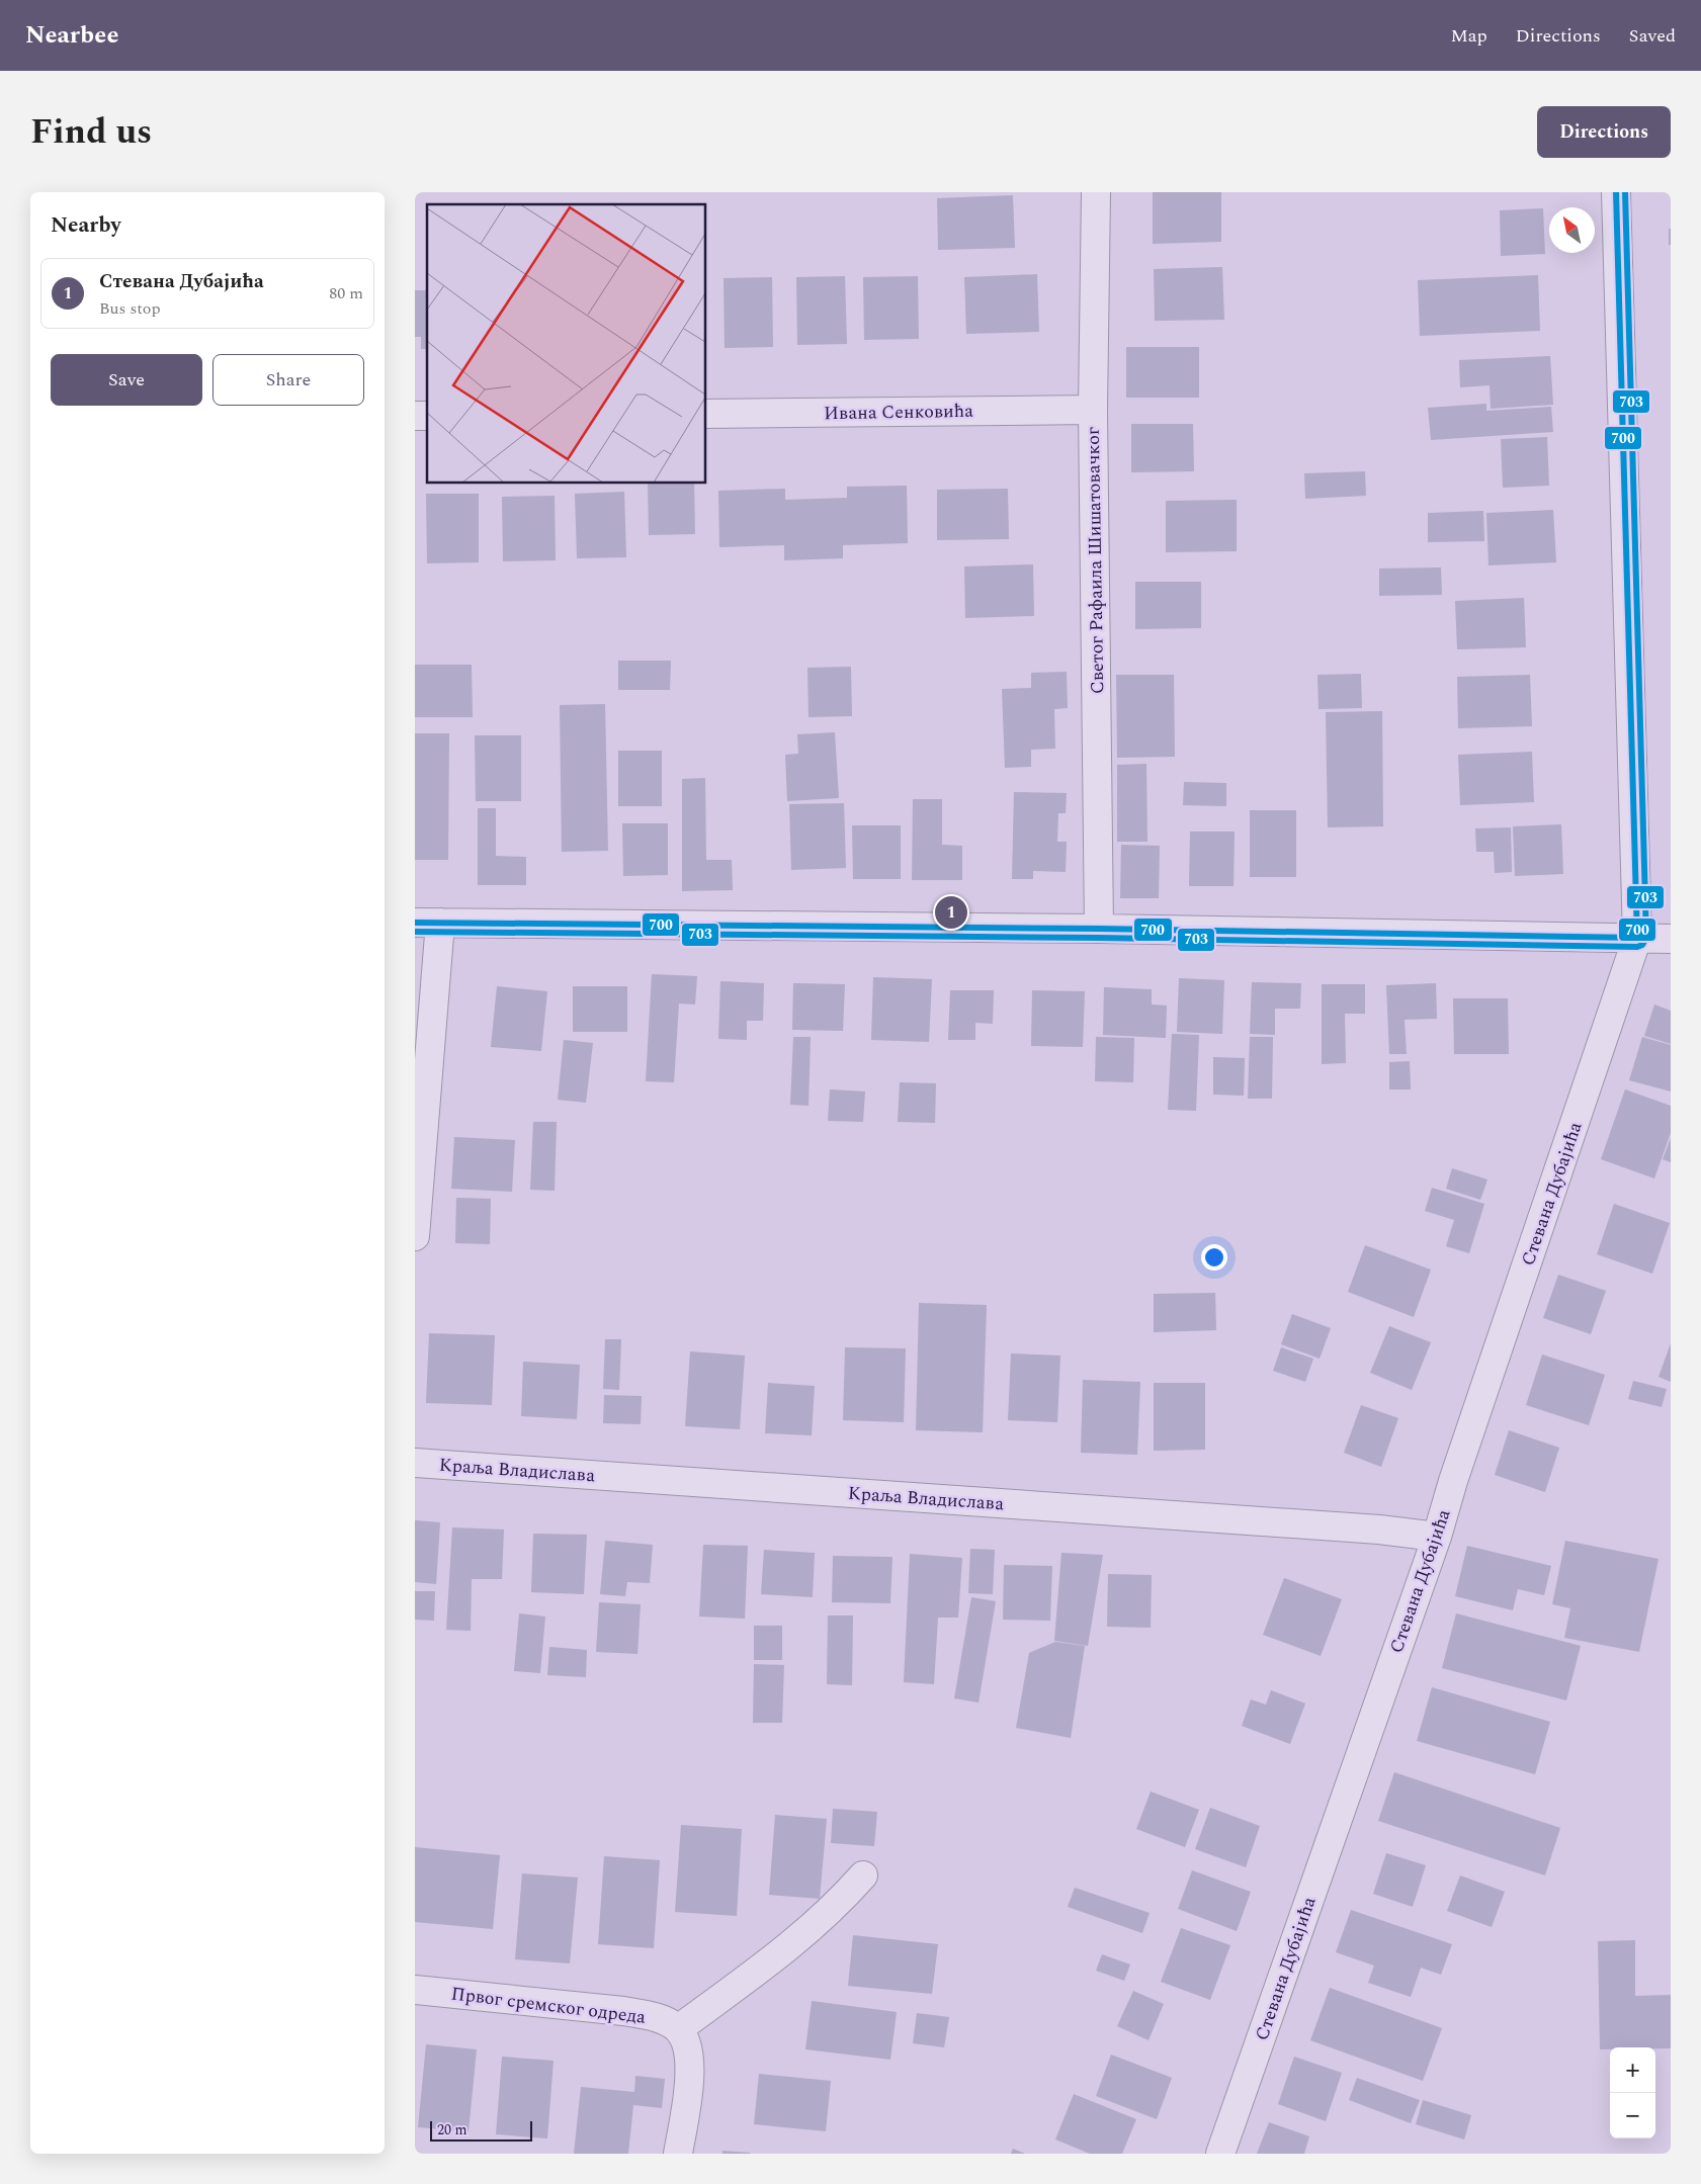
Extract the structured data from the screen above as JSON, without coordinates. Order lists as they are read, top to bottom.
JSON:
{
  "streets": {
    "street": [
      "Ивана Сенковића",
      "Светог Рафаила Шишатовачког",
      "Стевана Дубајића",
      "Краља Владислава",
      "Првог сремског одреда"
    ]
  },
  "crossings": [
    ["Ивана Сенковића", "Светог Рафаила Шишатовачког"],
    ["Стевана Дубајића", "Краља Владислава"]
  ],
  "lines": ["transit line 700", "transit line 703"],
  "scale_bar": "20 m",
  "north": "top left",
  "page": {
    "header": "Nearbee",
    "nav": ["Map", "Directions", "Saved"],
    "title": "Find us",
    "buttons": [
      "Directions",
      ["Save", "Share"]
    ],
    "heading": "Nearby",
    "list": [
      {
        "mark": "1",
        "name": "Стевана Дубајића",
        "note": "Bus stop",
        "value": "80 m"
      }
    ],
    "pins": "1",
    "map_buttons": ["+", "−"],
    "scale": "20 m"
  }
}
